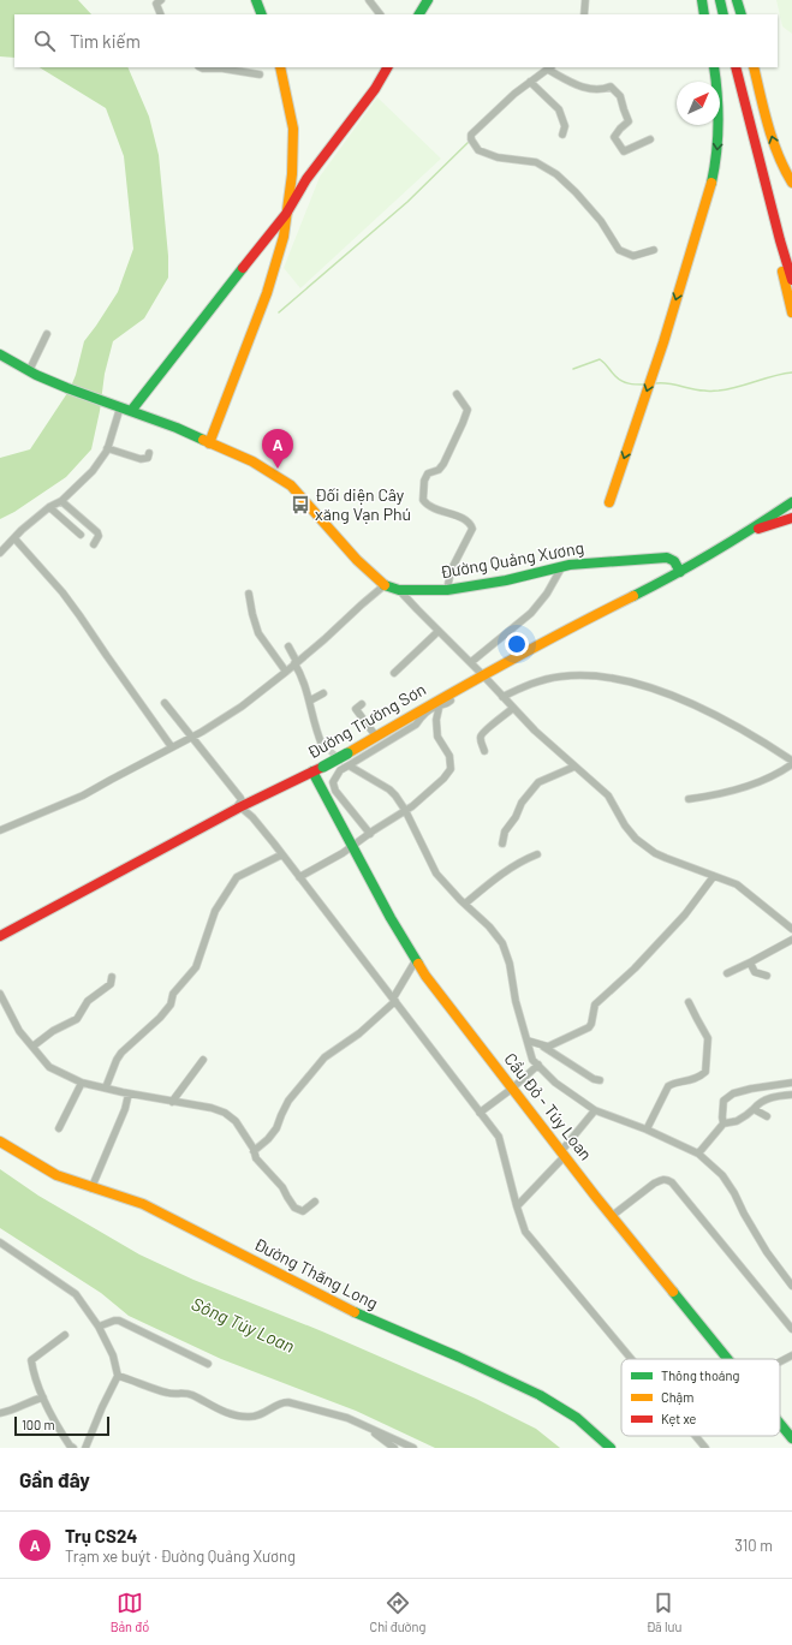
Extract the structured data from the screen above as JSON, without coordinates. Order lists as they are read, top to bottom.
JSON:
{
  "streets": {
    "main road": [
      "Đường Quảng Xương",
      "Đường Trường Sơn",
      "Cầu Đỏ - Túy Loan",
      "Đường Thăng Long"
    ]
  },
  "crossings": [
    ["Đường Quảng Xương", "Đường Trường Sơn"],
    ["Đường Trường Sơn", "Cầu Đỏ - Túy Loan"]
  ],
  "water": ["Sông Túy Loan"],
  "places": {
    "bus stop": ["Đối diện Cây xăng Vạn Phú"]
  },
  "legend": ["Thông thoáng", "Chậm", "Kẹt xe"],
  "scale_bar": "100 m",
  "north": "top right",
  "page": {
    "search": "Tìm kiếm",
    "pins": "A",
    "scale": "100 m",
    "heading": "Gần đây",
    "list": [
      {
        "mark": "A",
        "name": "Trụ CS24",
        "note": "Trạm xe buýt · Đường Quảng Xương",
        "value": "310 m"
      }
    ],
    "nav": ["Bản đồ", "Chỉ đường", "Đã lưu"]
  }
}
